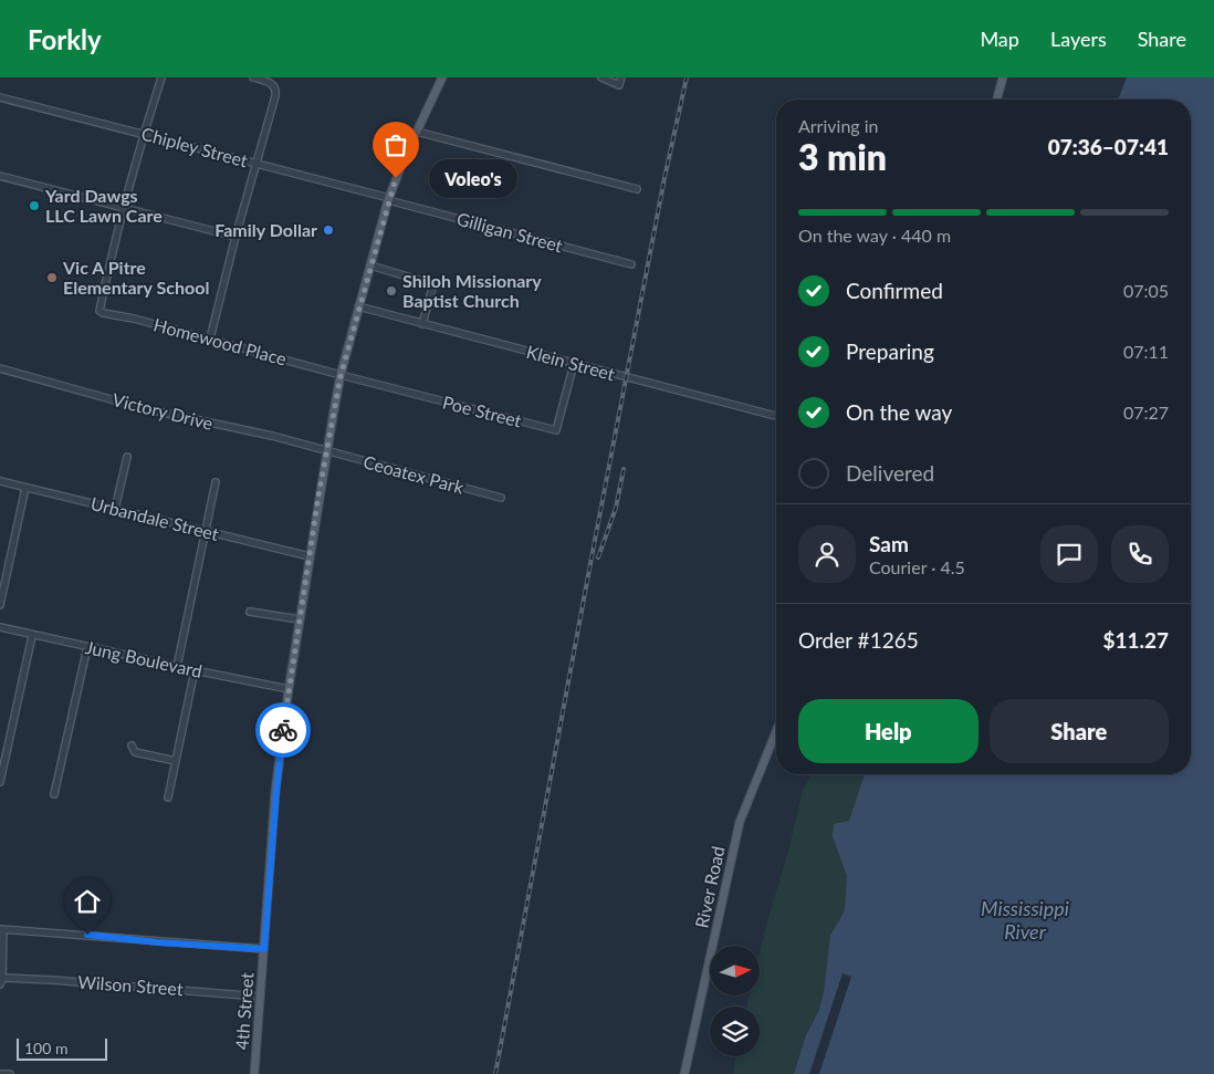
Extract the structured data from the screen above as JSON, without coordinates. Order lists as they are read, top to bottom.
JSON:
{
  "streets": {
    "main road": ["River Road", "4th Street"],
    "street": [
      "Chipley Street",
      "Gilligan Street",
      "Homewood Place",
      "Klein Street",
      "Victory Drive",
      "Poe Street",
      "Ceoatex Park",
      "Urbandale Street",
      "Jung Boulevard",
      "Wilson Street"
    ]
  },
  "crossings": [
    ["Chipley Street", "Gilligan Street"],
    ["Chipley Street", "4th Street"],
    ["Gilligan Street", "4th Street"],
    ["Homewood Place", "Poe Street"],
    ["Homewood Place", "4th Street"],
    ["Klein Street", "Poe Street"],
    ["Klein Street", "4th Street"],
    ["Victory Drive", "Ceoatex Park"],
    ["Victory Drive", "4th Street"],
    ["Poe Street", "4th Street"],
    ["Ceoatex Park", "4th Street"],
    ["Urbandale Street", "4th Street"],
    ["Jung Boulevard", "4th Street"],
    ["Wilson Street", "4th Street"]
  ],
  "water": ["Mississippi River"],
  "places": [
    "Voleo's",
    "Yard Dawgs LLC Lawn Care",
    "Family Dollar",
    "Vic A Pitre Elementary School",
    "Shiloh Missionary Baptist Church"
  ],
  "scale_bar": "100 m",
  "north": "right",
  "page": {
    "header": "Forkly",
    "nav": ["Map", "Layers", "Share"],
    "heading": ["3 min", "Arriving in", "07:36–07:41"],
    "panel": [
      "Sam",
      "Courier · 4.5",
      "Order #1265",
      "$11.27"
    ],
    "bubble": "Voleo's",
    "bar": "On the way · 440 m",
    "list": [
      ["Confirmed", "07:05"],
      ["Preparing", "07:11"],
      ["On the way", "07:27"],
      "Delivered"
    ],
    "buttons": ["Help", "Share"],
    "scale": "100 m"
  }
}
